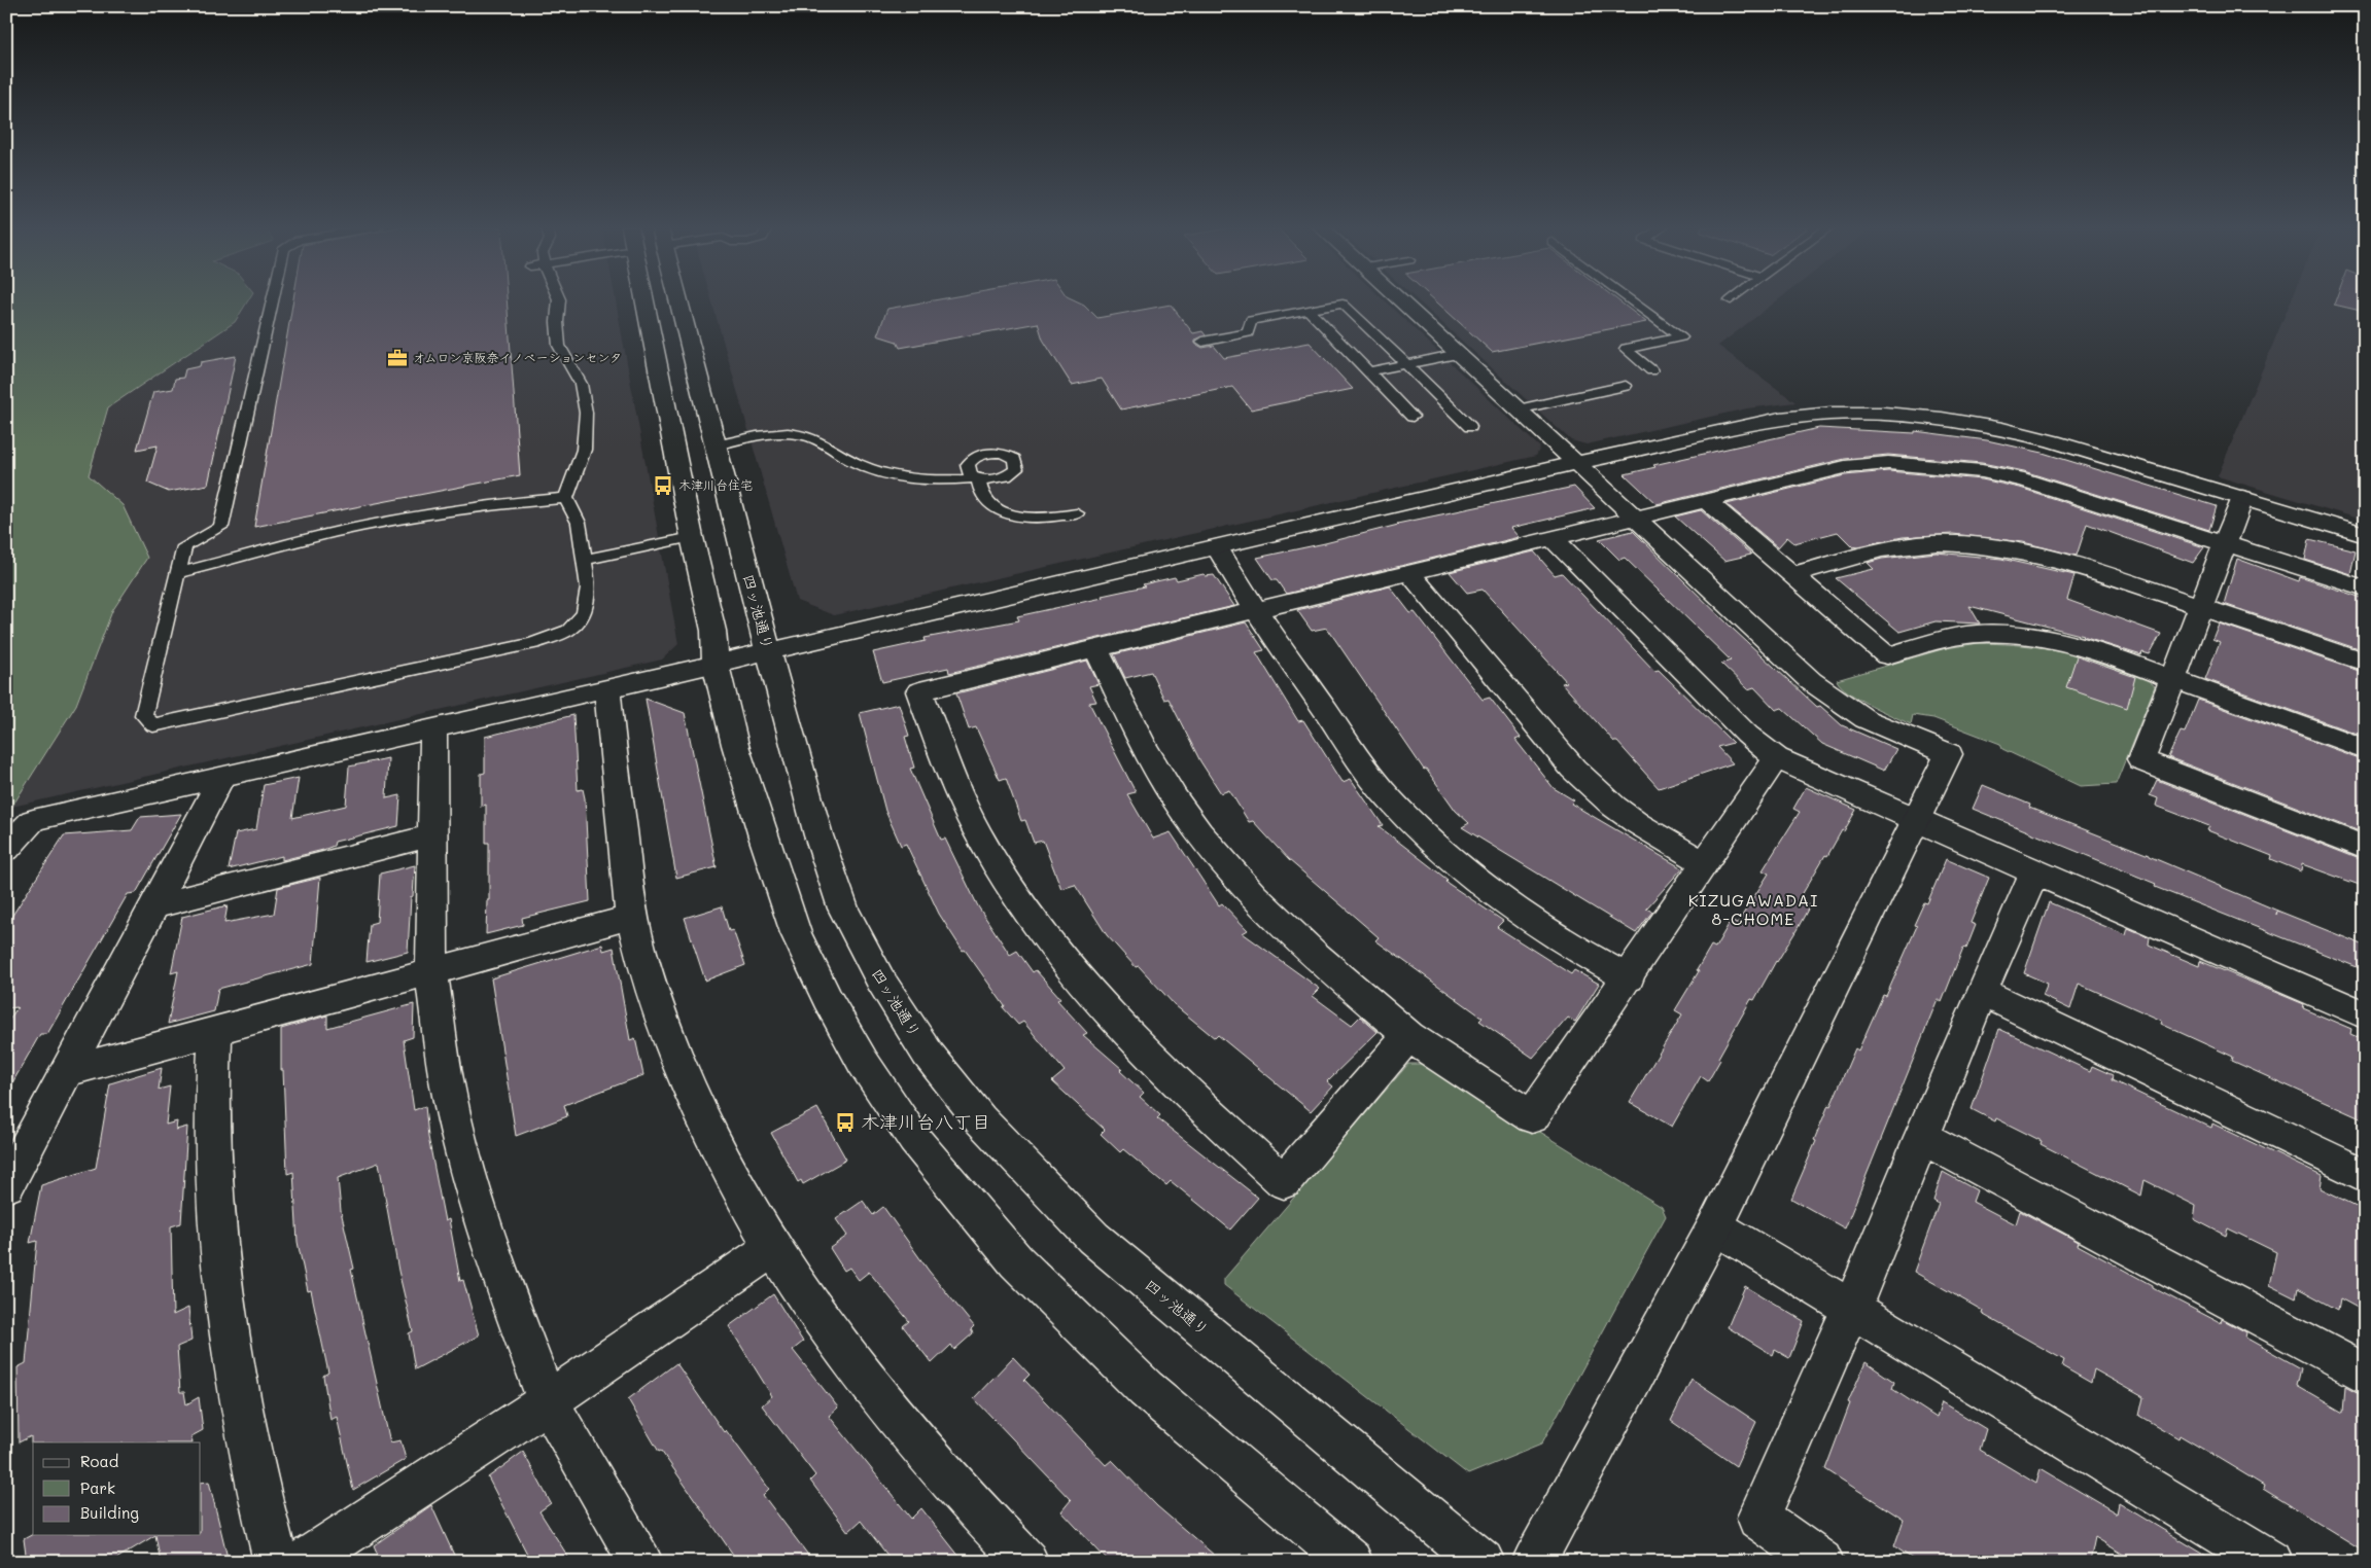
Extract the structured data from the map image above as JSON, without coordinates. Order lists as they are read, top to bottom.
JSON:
{
  "streets": {
    "street": ["四ッ池通り"]
  },
  "districts": ["KIZUGAWADAI 8-CHOME"],
  "places": {
    "office": ["オムロン京阪奈イノベーションセンタ"],
    "bus stop": ["木津川台住宅", "木津川台八丁目"]
  },
  "legend": ["Road", "Park", "Building"]
}
